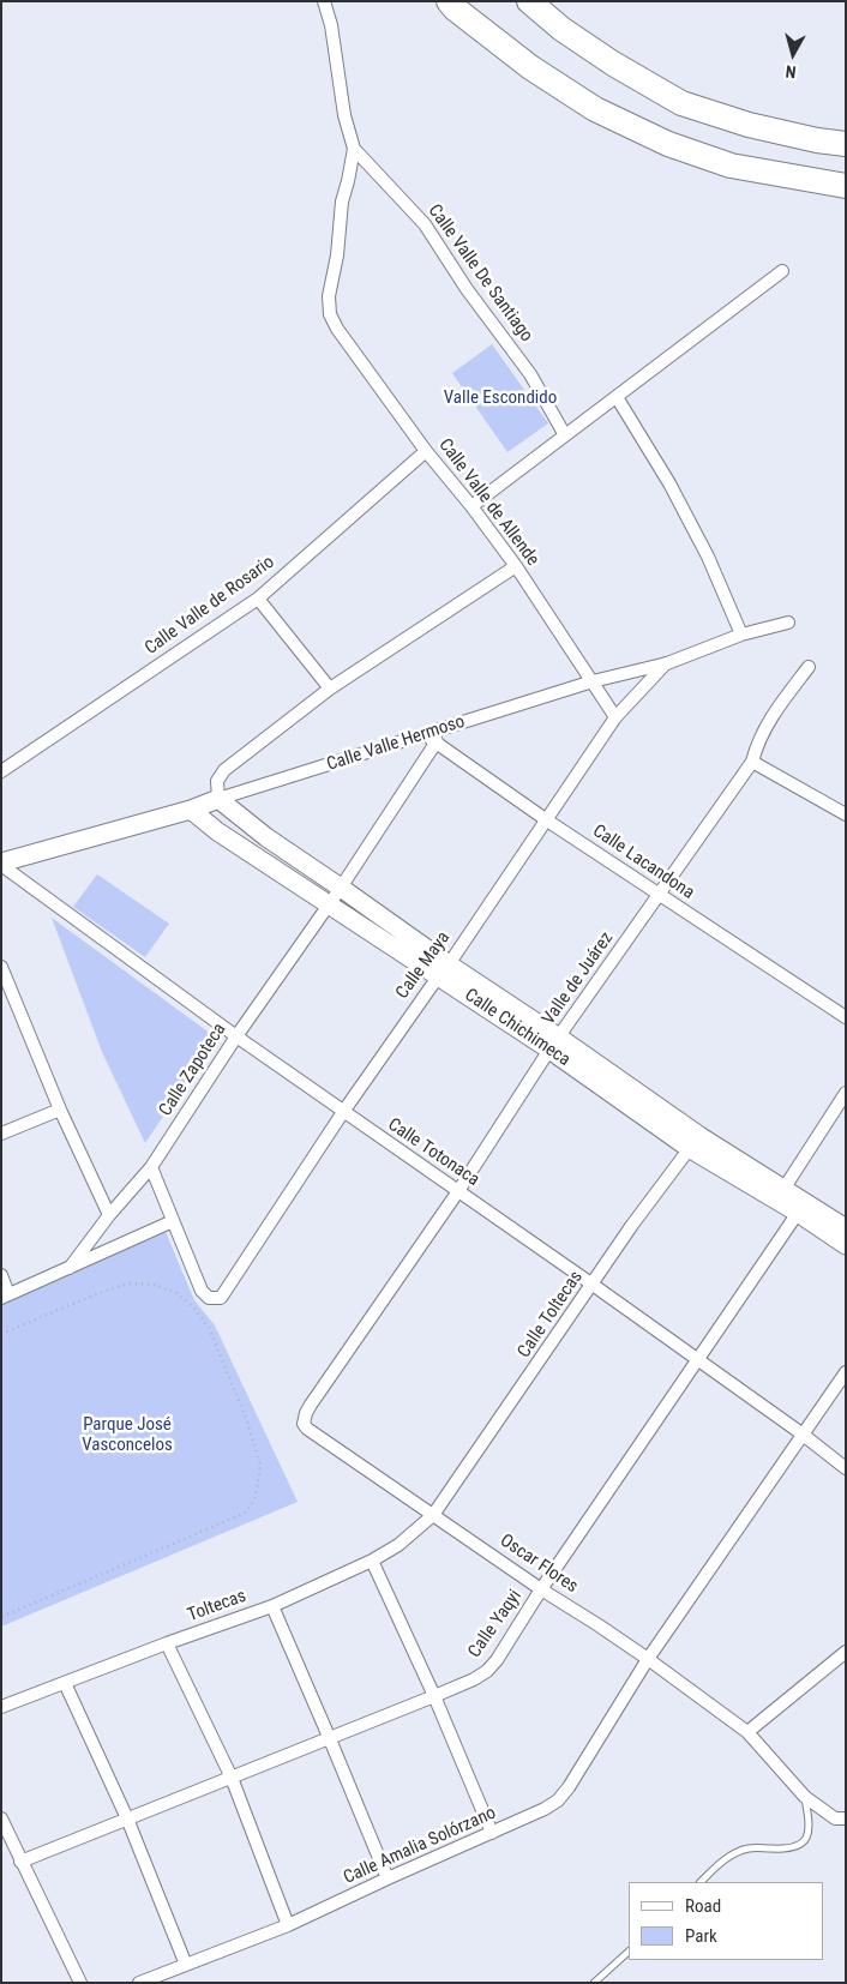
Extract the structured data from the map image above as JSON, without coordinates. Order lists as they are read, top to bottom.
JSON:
{
  "streets": {
    "main road": ["Calle Valle Hermoso", "Calle Chichimeca"],
    "street": [
      "Calle Valle De Santiago",
      "Calle Valle de Allende",
      "Calle Valle de Rosario",
      "Calle Lacandona",
      "Calle Maya",
      "Valle de Juárez",
      "Calle Zapoteca",
      "Calle Totonaca",
      "Calle Toltecas",
      "Oscar Flores",
      "Toltecas",
      "Calle Yaqyi",
      "Calle Amalia Solórzano"
    ]
  },
  "crossings": [
    ["Calle Valle De Santiago", "Calle Valle de Allende"],
    ["Calle Valle de Allende", "Calle Valle de Rosario"],
    ["Calle Valle de Allende", "Calle Valle Hermoso"],
    ["Calle Valle de Allende", "Calle Maya"],
    ["Calle Valle Hermoso", "Calle Lacandona"],
    ["Calle Valle Hermoso", "Calle Maya"],
    ["Calle Valle Hermoso", "Calle Chichimeca"],
    ["Calle Valle Hermoso", "Calle Totonaca"],
    ["Calle Lacandona", "Calle Maya"],
    ["Calle Lacandona", "Valle de Juárez"],
    ["Calle Lacandona", "Calle Zapoteca"],
    ["Calle Maya", "Calle Chichimeca"],
    ["Calle Maya", "Calle Totonaca"],
    ["Valle de Juárez", "Calle Chichimeca"],
    ["Valle de Juárez", "Calle Totonaca"],
    ["Valle de Juárez", "Oscar Flores"],
    ["Calle Chichimeca", "Calle Zapoteca"],
    ["Calle Chichimeca", "Calle Toltecas"],
    ["Calle Chichimeca", "Calle Yaqyi"],
    ["Calle Zapoteca", "Calle Totonaca"],
    ["Calle Totonaca", "Calle Toltecas"],
    ["Calle Totonaca", "Calle Yaqyi"],
    ["Calle Totonaca", "Calle Amalia Solórzano"],
    ["Calle Toltecas", "Oscar Flores"],
    ["Calle Toltecas", "Toltecas"],
    ["Oscar Flores", "Toltecas"],
    ["Oscar Flores", "Calle Yaqyi"],
    ["Oscar Flores", "Calle Amalia Solórzano"]
  ],
  "parks": ["Valle Escondido", "Parque José Vasconcelos"],
  "legend": ["Road", "Park"],
  "north": "bottom"
}
